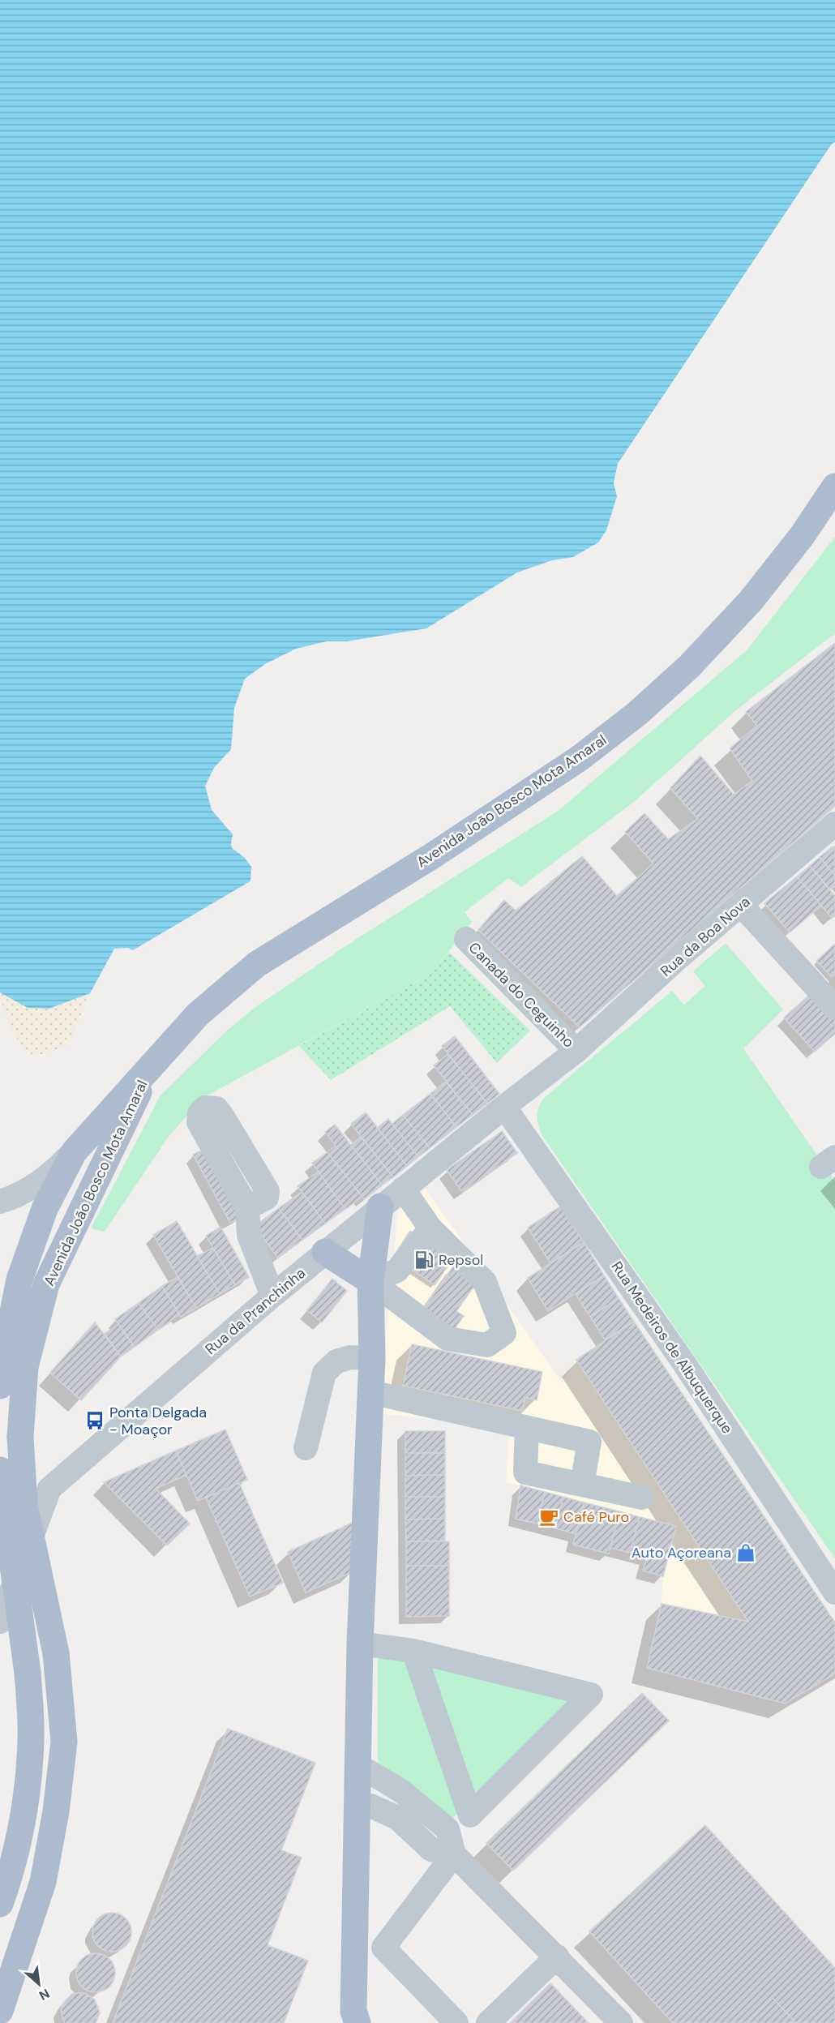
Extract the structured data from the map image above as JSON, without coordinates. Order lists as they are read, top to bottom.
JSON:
{
  "streets": {
    "main road": ["Avenida João Bosco Mota Amaral"],
    "street": [
      "Rua da Boa Nova",
      "Canada do Ceguinho",
      "Rua da Pranchinha",
      "Rua Medeiros de Albuquerque"
    ]
  },
  "crossings": [
    ["Rua da Boa Nova", "Canada do Ceguinho"],
    ["Rua da Boa Nova", "Rua da Pranchinha"],
    ["Canada do Ceguinho", "Rua da Pranchinha"],
    ["Rua da Pranchinha", "Rua Medeiros de Albuquerque"]
  ],
  "places": {
    "fuel station": ["Repsol"],
    "bus stop": ["Ponta Delgada - Moaçor"],
    "cafe": ["Café Puro"],
    "shop": ["Auto Açoreana"]
  },
  "north": "bottom right"
}
